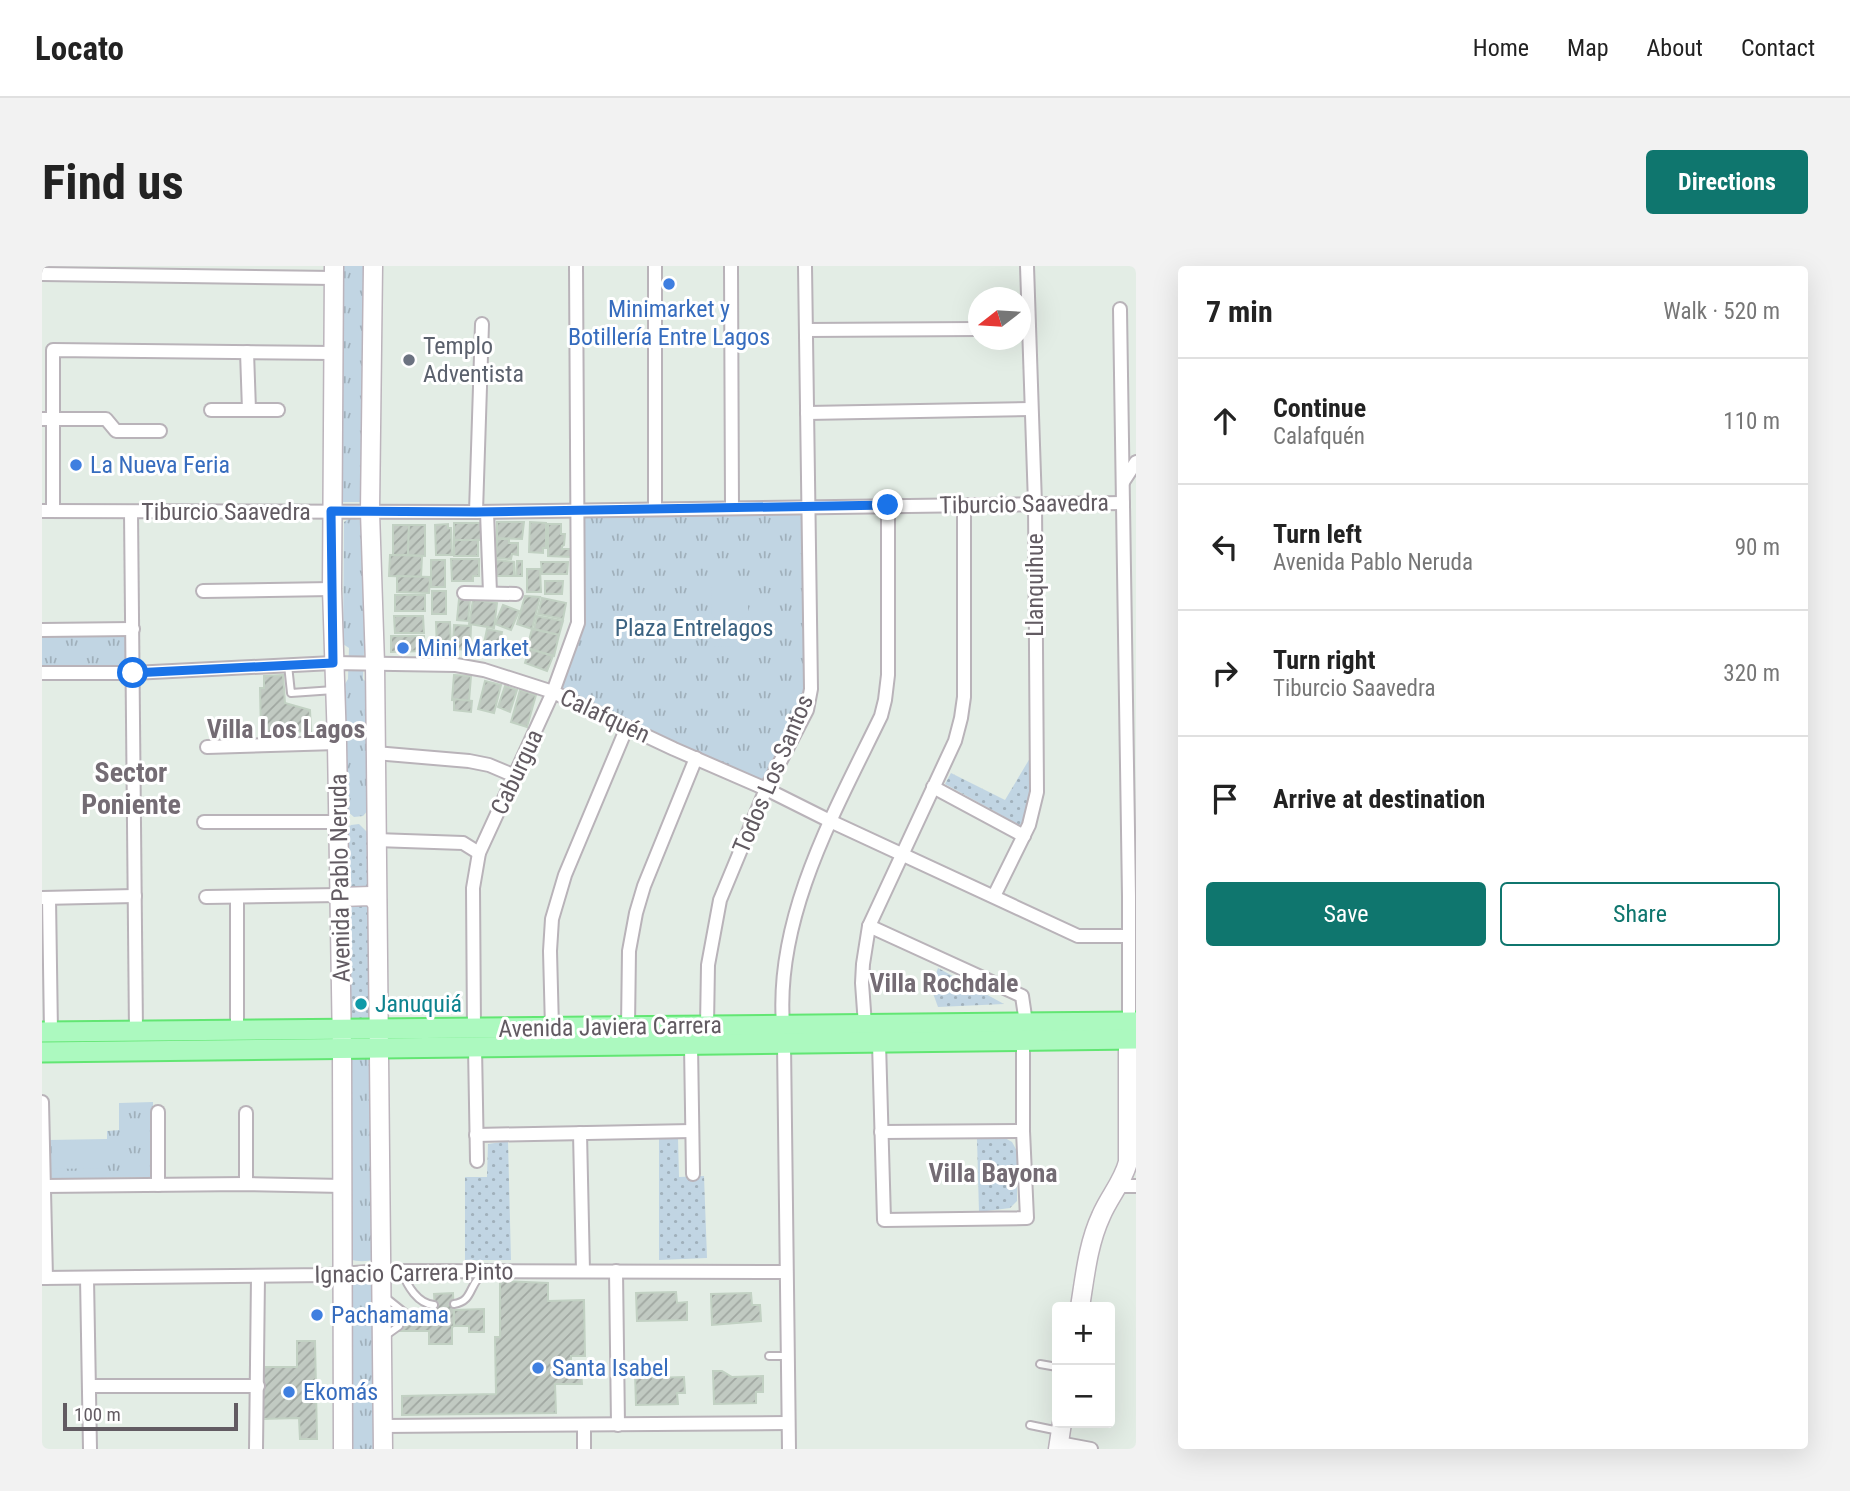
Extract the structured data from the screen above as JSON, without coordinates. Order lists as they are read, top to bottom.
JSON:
{
  "streets": {
    "main road": ["Avenida Pablo Neruda", "Avenida Javiera Carrera"],
    "street": [
      "Tiburcio Saavedra",
      "Llanquihue",
      "Calafquén",
      "Caburgua",
      "Todos Los Santos",
      "Ignacio Carrera Pinto"
    ]
  },
  "crossings": [
    ["Tiburcio Saavedra", "Llanquihue"],
    ["Tiburcio Saavedra", "Caburgua"],
    ["Tiburcio Saavedra", "Todos Los Santos"],
    ["Tiburcio Saavedra", "Avenida Pablo Neruda"],
    ["Llanquihue", "Calafquén"],
    ["Calafquén", "Caburgua"],
    ["Calafquén", "Todos Los Santos"],
    ["Calafquén", "Avenida Pablo Neruda"],
    ["Caburgua", "Avenida Javiera Carrera"],
    ["Todos Los Santos", "Avenida Javiera Carrera"],
    ["Avenida Pablo Neruda", "Avenida Javiera Carrera"],
    ["Avenida Pablo Neruda", "Ignacio Carrera Pinto"]
  ],
  "districts": [
    "Villa Los Lagos",
    "Sector Poniente",
    "Villa Rochdale",
    "Villa Bayona"
  ],
  "parks": ["Plaza Entrelagos"],
  "places": [
    "Minimarket y Botillería Entre Lagos",
    "Templo Adventista",
    "La Nueva Feria",
    "Mini Market",
    "Januquiá",
    "Pachamama",
    "Santa Isabel",
    "Ekomás"
  ],
  "scale_bar": "100 m",
  "north": "left",
  "page": {
    "header": "Locato",
    "nav": [
      "Home",
      "Map",
      "About",
      "Contact"
    ],
    "buttons": [
      "Directions",
      ["Save", "Share"]
    ],
    "title": "Find us",
    "heading": ["7 min", "Walk · 520 m"],
    "list": [
      ["Continue", "Calafquén", "110 m"],
      ["Turn left", "Avenida Pablo Neruda", "90 m"],
      ["Turn right", "Tiburcio Saavedra", "320 m"],
      "Arrive at destination"
    ],
    "map_buttons": ["+", "−"],
    "scale": "100 m"
  }
}
